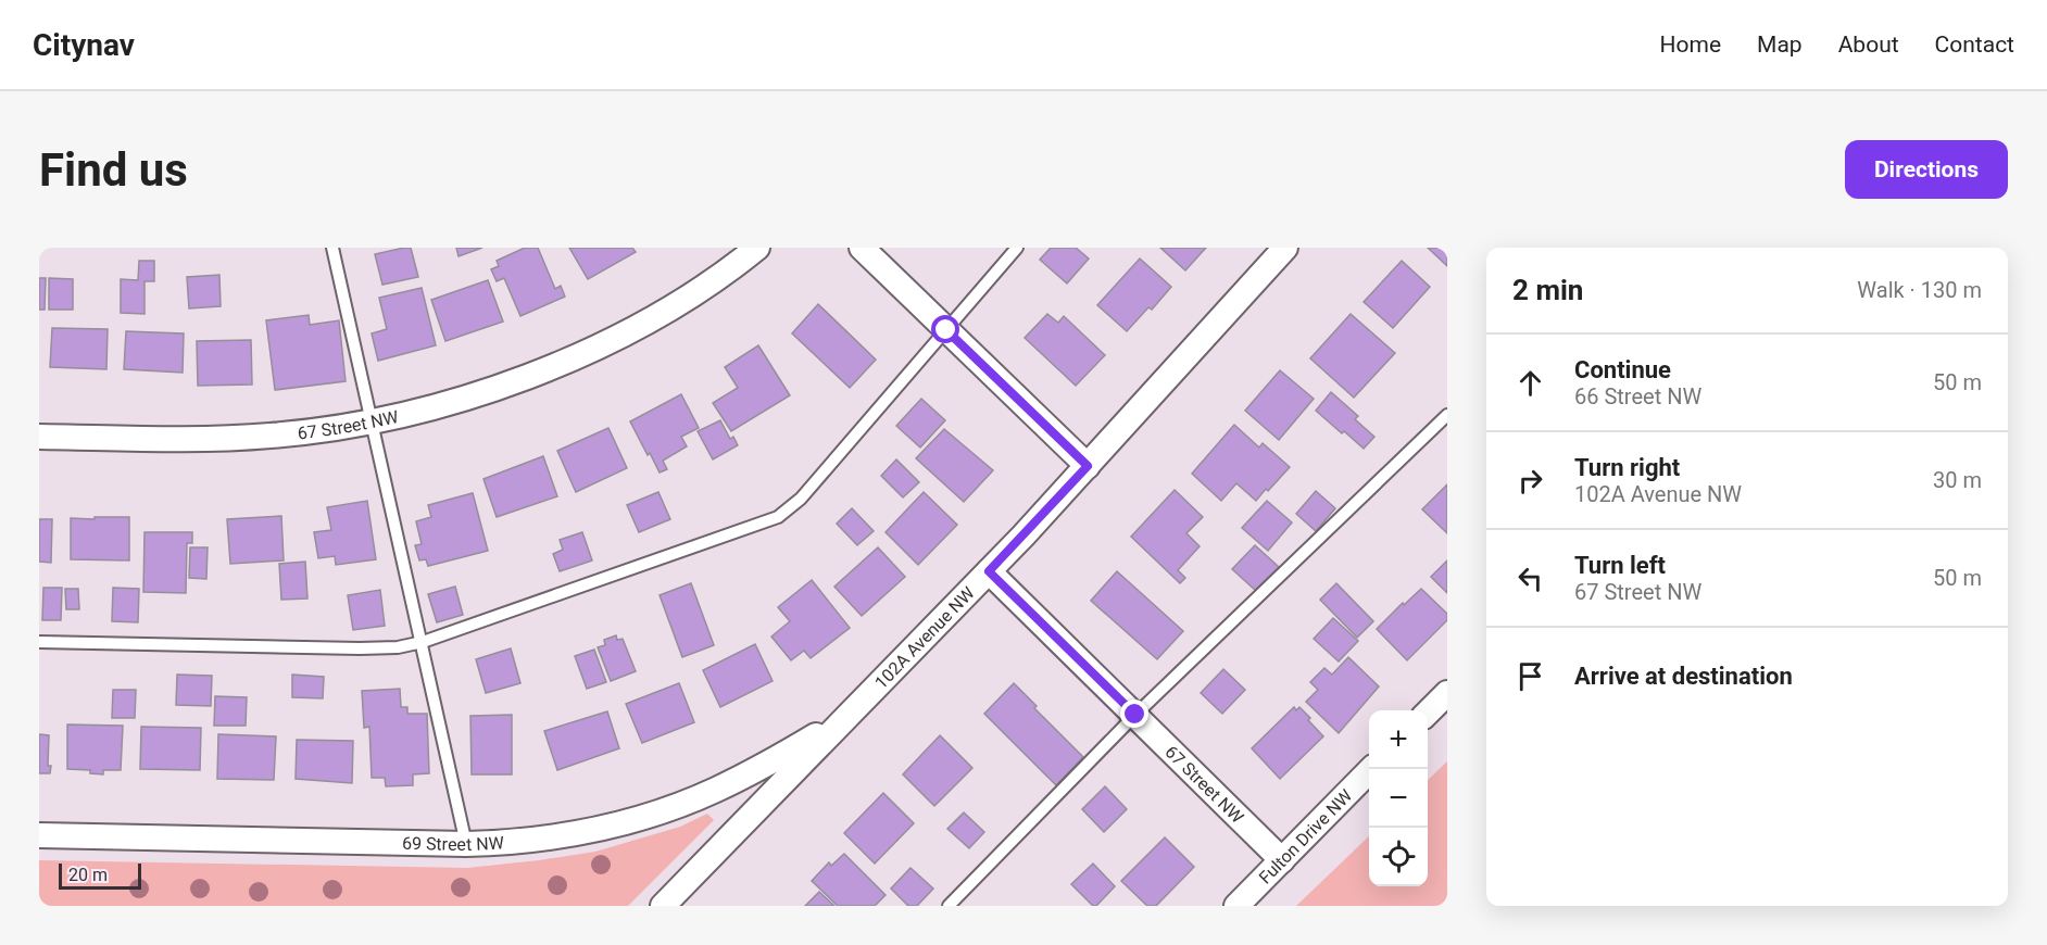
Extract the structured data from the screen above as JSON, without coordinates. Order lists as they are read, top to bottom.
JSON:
{
  "streets": {
    "street": [
      "67 Street NW",
      "102A Avenue NW",
      "Fulton Drive NW",
      "69 Street NW"
    ]
  },
  "crossings": [
    ["67 Street NW", "102A Avenue NW"],
    ["67 Street NW", "Fulton Drive NW"],
    ["102A Avenue NW", "69 Street NW"]
  ],
  "scale_bar": "20 m",
  "page": {
    "header": "Citynav",
    "nav": [
      "Home",
      "Map",
      "About",
      "Contact"
    ],
    "buttons": "Directions",
    "title": "Find us",
    "heading": ["2 min", "Walk · 130 m"],
    "list": [
      ["Continue", "66 Street NW", "50 m"],
      ["Turn right", "102A Avenue NW", "30 m"],
      ["Turn left", "67 Street NW", "50 m"],
      "Arrive at destination"
    ],
    "map_buttons": ["+", "−"],
    "scale": "20 m"
  }
}
